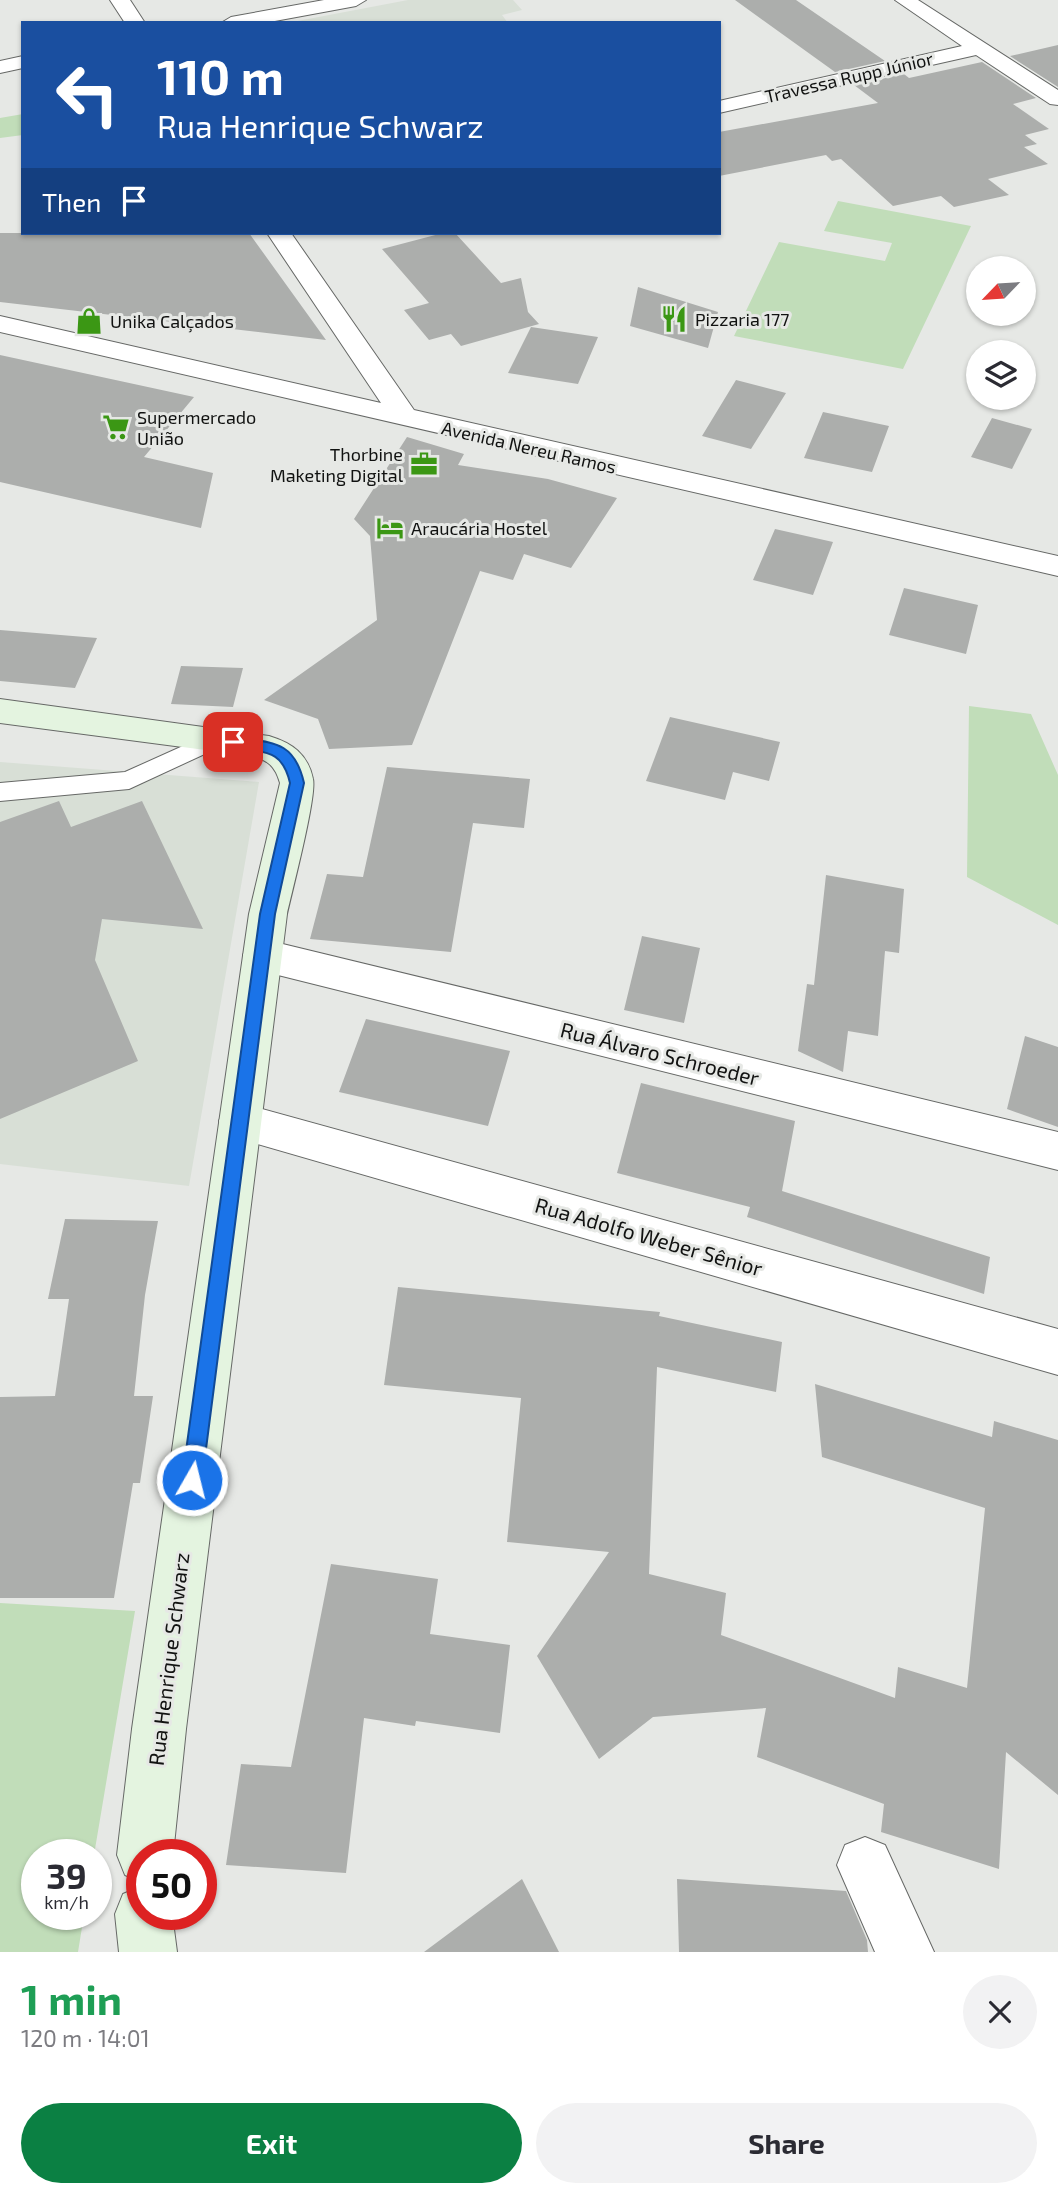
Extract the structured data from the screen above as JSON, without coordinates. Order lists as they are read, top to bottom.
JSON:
{
  "streets": {
    "main road": ["Rua Henrique Schwarz"],
    "street": [
      "Travessa Rupp Júnior",
      "Avenida Nereu Ramos",
      "Rua Álvaro Schroeder",
      "Rua Adolfo Weber Sênior"
    ]
  },
  "crossings": [
    ["Rua Álvaro Schroeder", "Rua Henrique Schwarz"],
    ["Rua Adolfo Weber Sênior", "Rua Henrique Schwarz"]
  ],
  "places": {
    "restaurant": ["Pizzaria 177"],
    "shop": ["Unika Calçados"],
    "supermarket": ["Supermercado União"],
    "office": ["Thorbine Maketing Digital"],
    "hotel": ["Araucária Hostel"]
  },
  "north": "bottom left",
  "page": {
    "turn": ["110 m", "Rua Henrique Schwarz"],
    "then": "Then",
    "speed": "39 km/h",
    "limit": "50",
    "heading": ["1 min", "120 m · 14:01"],
    "buttons": ["Exit", "Share"]
  }
}
